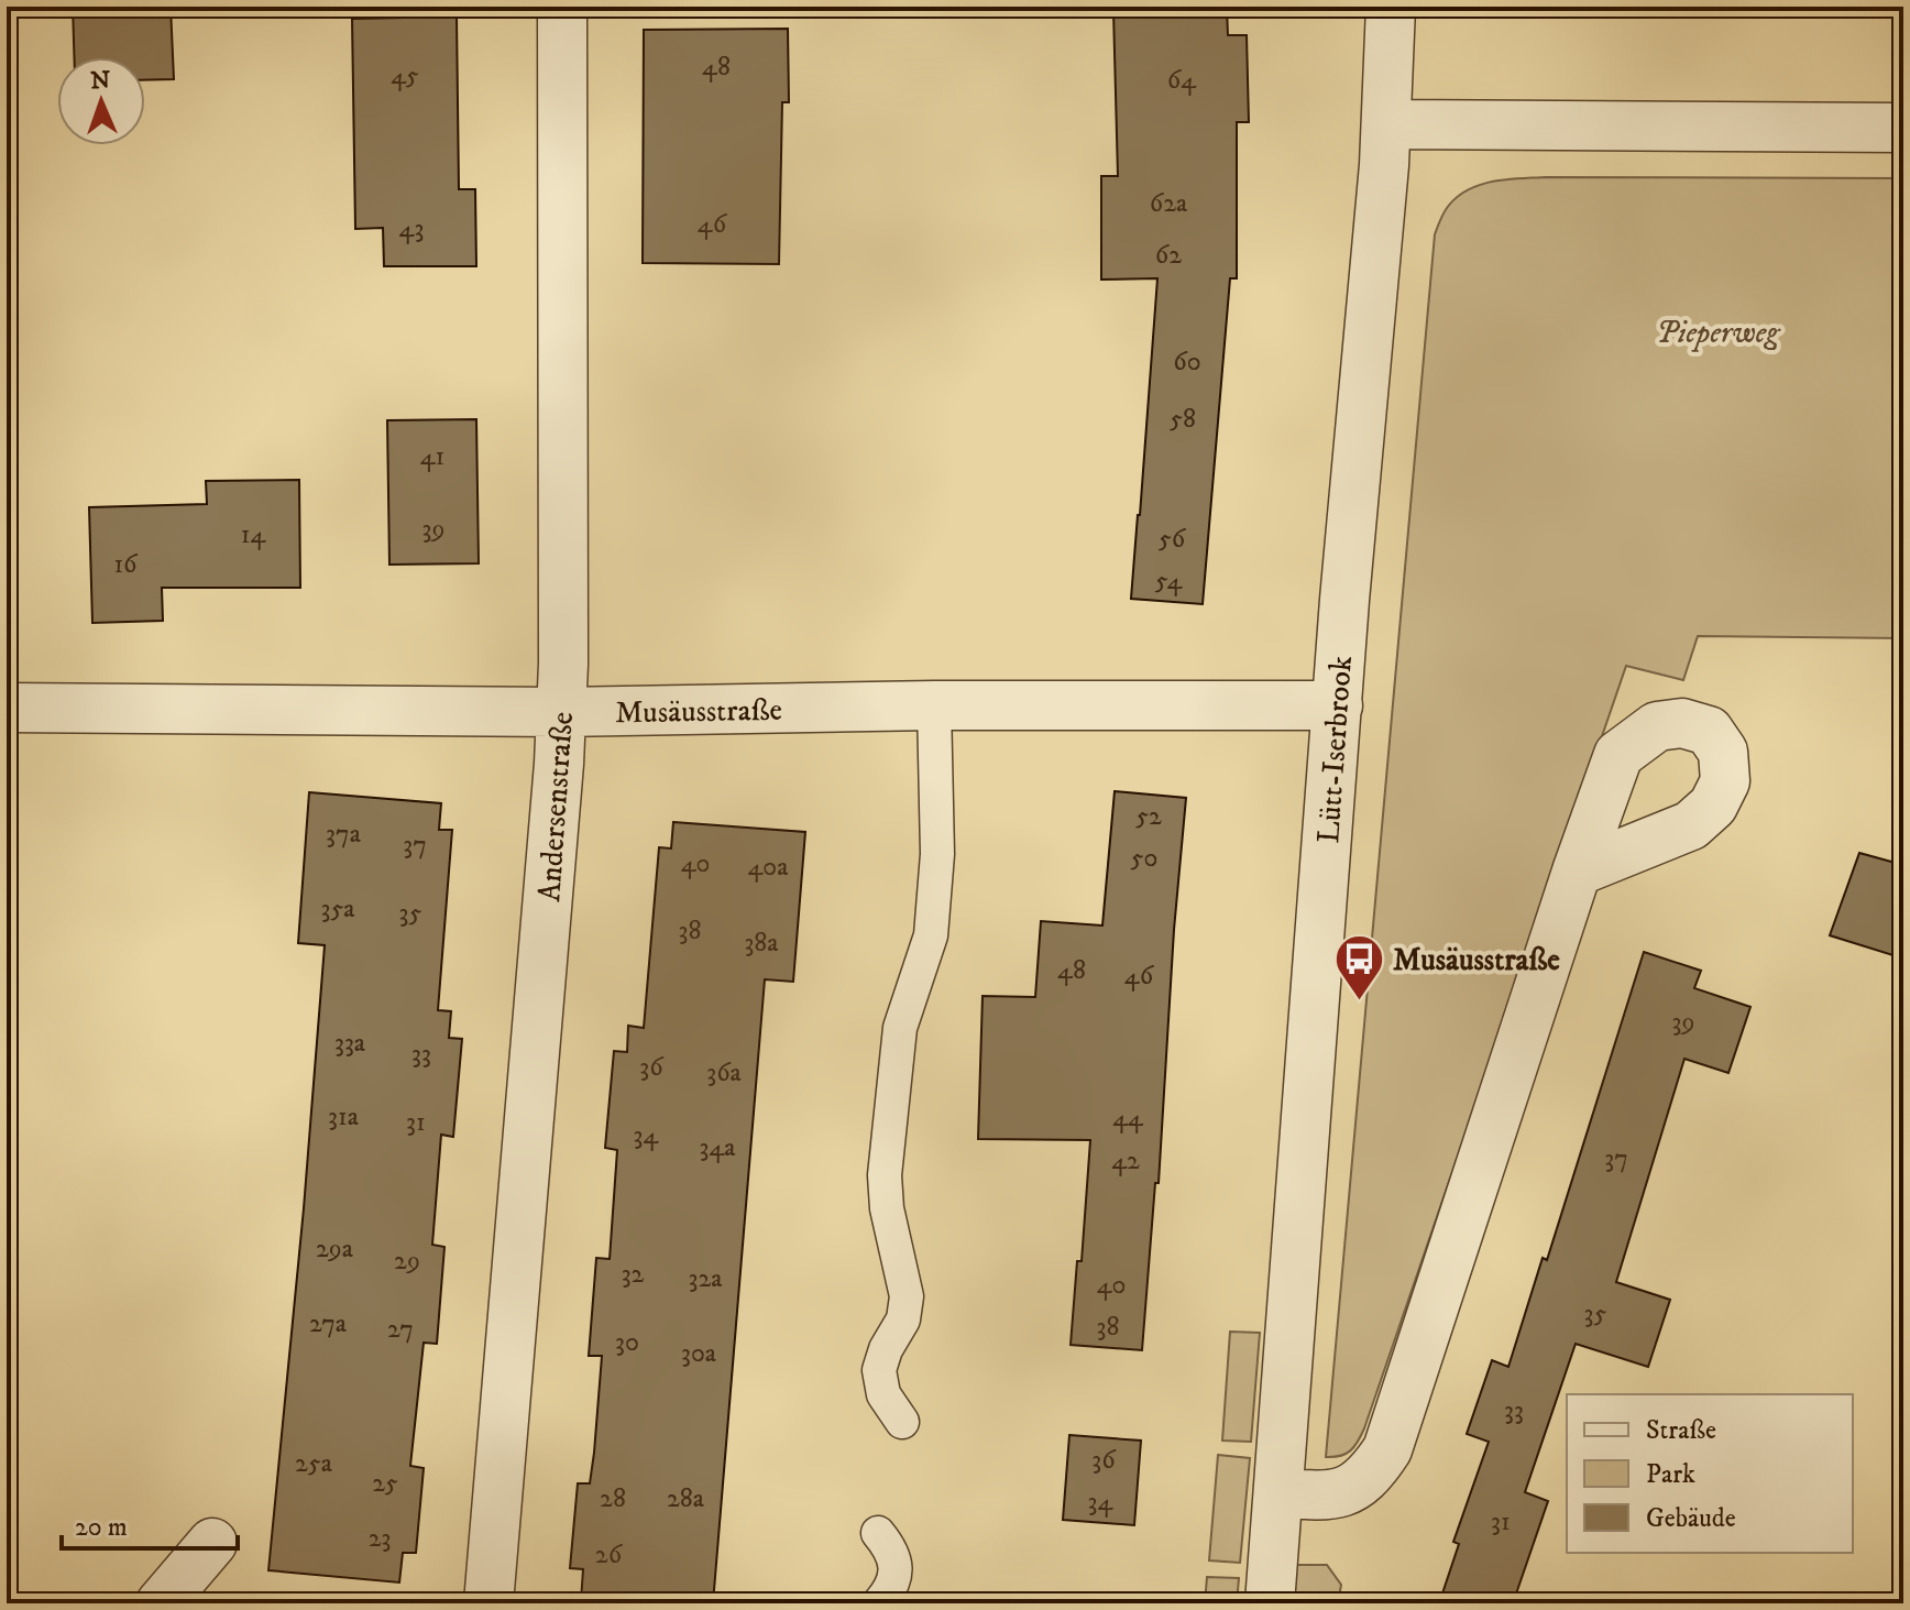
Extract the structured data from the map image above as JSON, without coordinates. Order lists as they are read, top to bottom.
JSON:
{
  "streets": {
    "street": ["Musäusstraße", "Lütt-Iserbrook", "Andersenstraße"]
  },
  "crossings": [
    ["Musäusstraße", "Lütt-Iserbrook"],
    ["Musäusstraße", "Andersenstraße"]
  ],
  "parks": ["Pieperweg"],
  "places": {
    "bus stop": ["Musäusstraße"]
  },
  "house_numbers": [
    "48",
    "45",
    "64",
    "62a",
    "46",
    "43",
    "62",
    "60",
    "58",
    "41",
    "39",
    "14",
    "56",
    "16",
    "54",
    "52",
    "37a",
    "37",
    "50",
    "40",
    "40a",
    "35a",
    "35",
    "38",
    "38a",
    "48",
    "46",
    "39",
    "33a",
    "33",
    "36",
    "36a",
    "31a",
    "44",
    "31",
    "34",
    "34a",
    "37",
    "42",
    "29a",
    "29",
    "32",
    "32a",
    "40",
    "35",
    "27a",
    "38",
    "27",
    "30",
    "30a",
    "33",
    "36",
    "25a",
    "25",
    "28",
    "28a",
    "34",
    "31",
    "23",
    "26"
  ],
  "legend": ["Straße", "Park", "Gebäude"],
  "scale_bar": "20 m",
  "north": "top"
}
